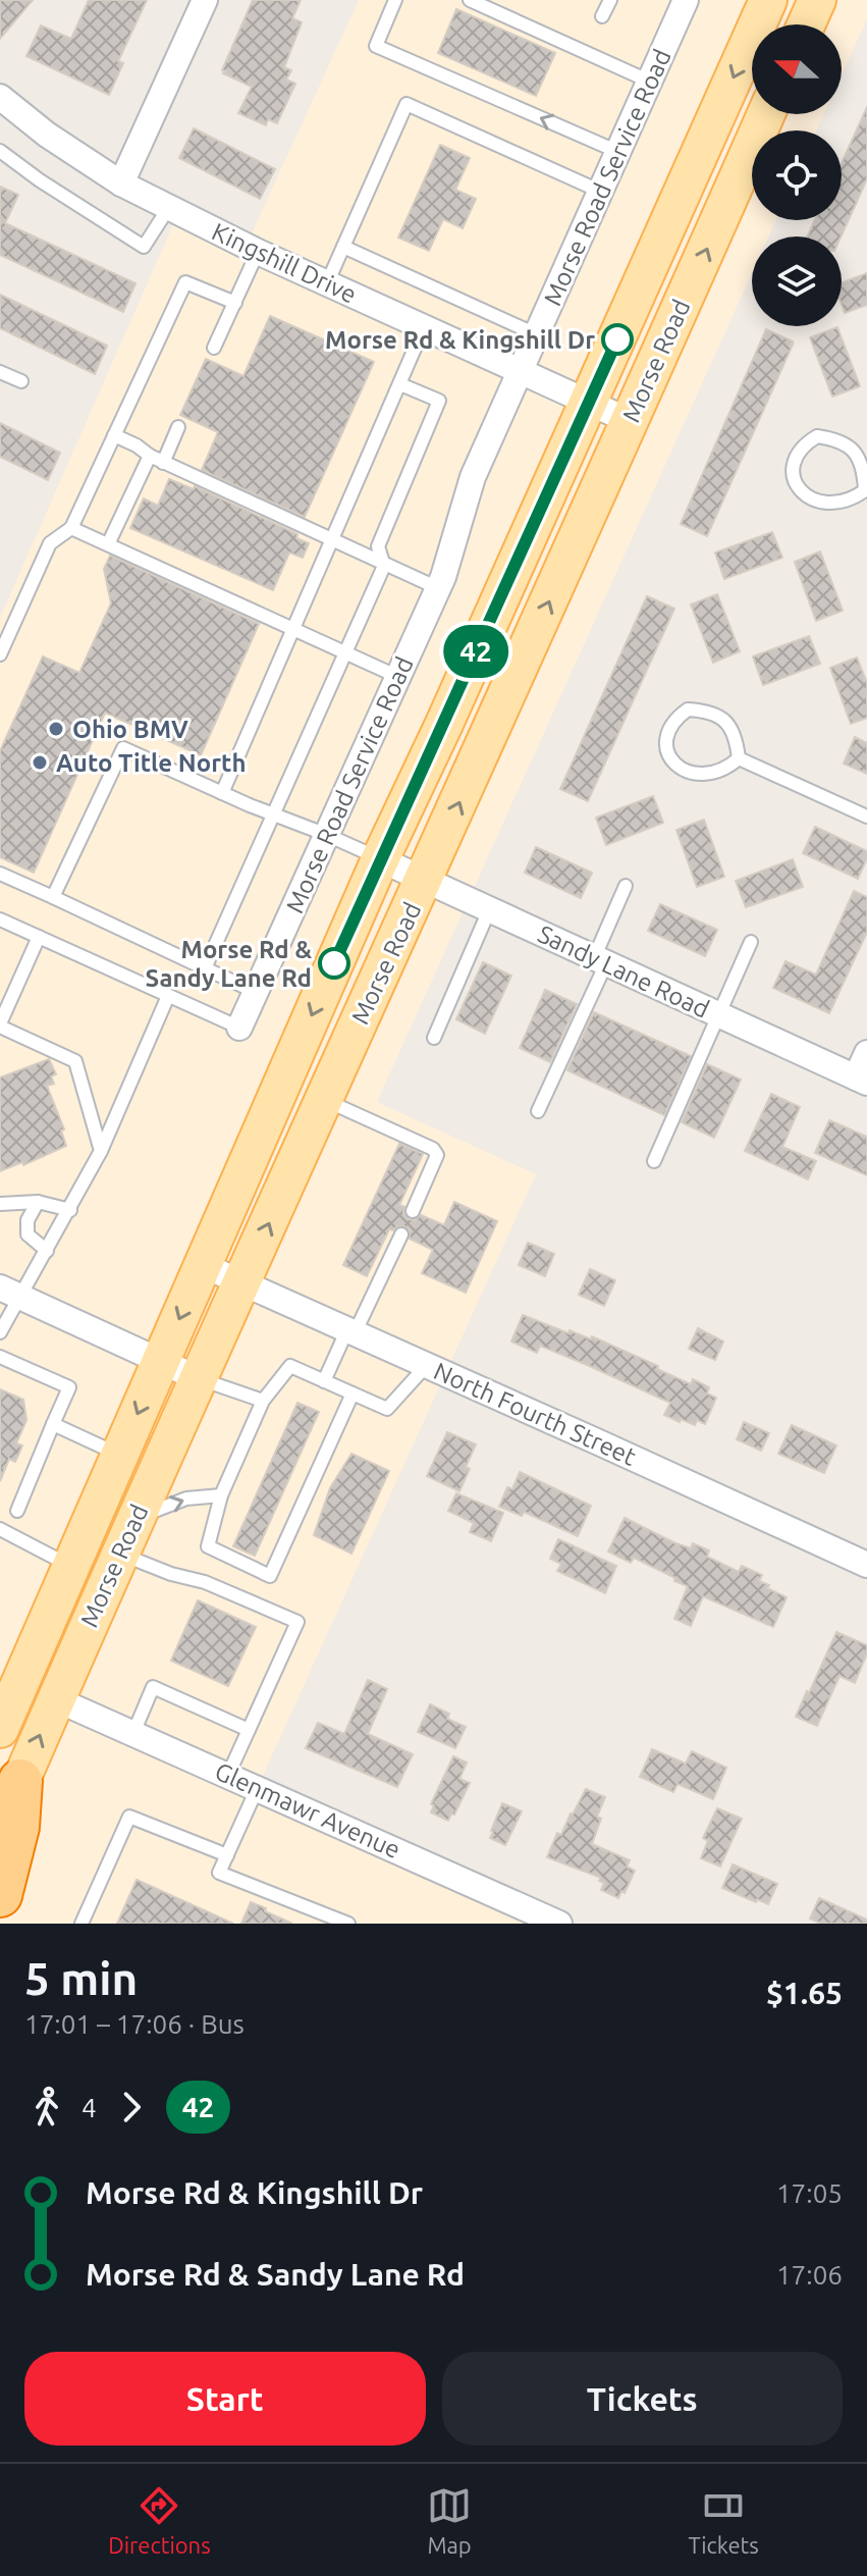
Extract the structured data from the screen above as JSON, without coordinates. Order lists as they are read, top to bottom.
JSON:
{
  "streets": {
    "main road": ["Morse Road"],
    "street": [
      "Morse Road Service Road",
      "Kingshill Drive",
      "Sandy Lane Road",
      "North Fourth Street",
      "Glenmawr Avenue"
    ]
  },
  "crossings": [
    ["Morse Road Service Road", "Kingshill Drive"],
    ["Kingshill Drive", "Morse Road"],
    ["Morse Road", "Sandy Lane Road"],
    ["Morse Road", "North Fourth Street"],
    ["Morse Road", "Glenmawr Avenue"]
  ],
  "places": [
    "Morse Rd & Kingshill Dr",
    "Ohio BMV",
    "Auto Title North",
    "Morse Rd & Sandy Lane Rd"
  ],
  "lines": ["bus line 42"],
  "north": "left",
  "page": {
    "on_map": "42",
    "heading": ["5 min", "17:01 – 17:06 · Bus", "$1.65"],
    "legs": ["4", "42"],
    "list": [
      {
        "name": "Morse Rd & Kingshill Dr",
        "value": "17:05"
      },
      {
        "name": "Morse Rd & Sandy Lane Rd",
        "value": "17:06"
      }
    ],
    "buttons": ["Start", "Tickets"],
    "tabs": ["Directions", "Map", "Tickets"]
  }
}
